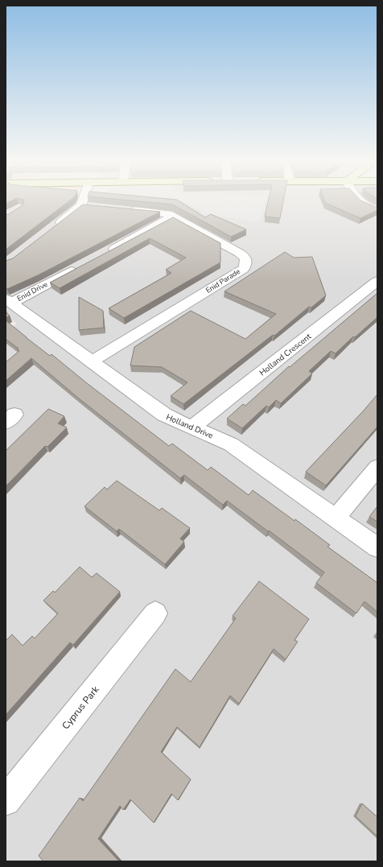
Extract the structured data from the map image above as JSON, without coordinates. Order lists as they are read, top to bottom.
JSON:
{
  "streets": {
    "street": [
      "Enid Parade",
      "Enid Drive",
      "Holland Crescent",
      "Holland Drive",
      "Cyprus Park"
    ]
  },
  "crossings": [
    ["Enid Parade", "Holland Drive"],
    ["Enid Drive", "Holland Drive"],
    ["Holland Crescent", "Holland Drive"]
  ]
}
